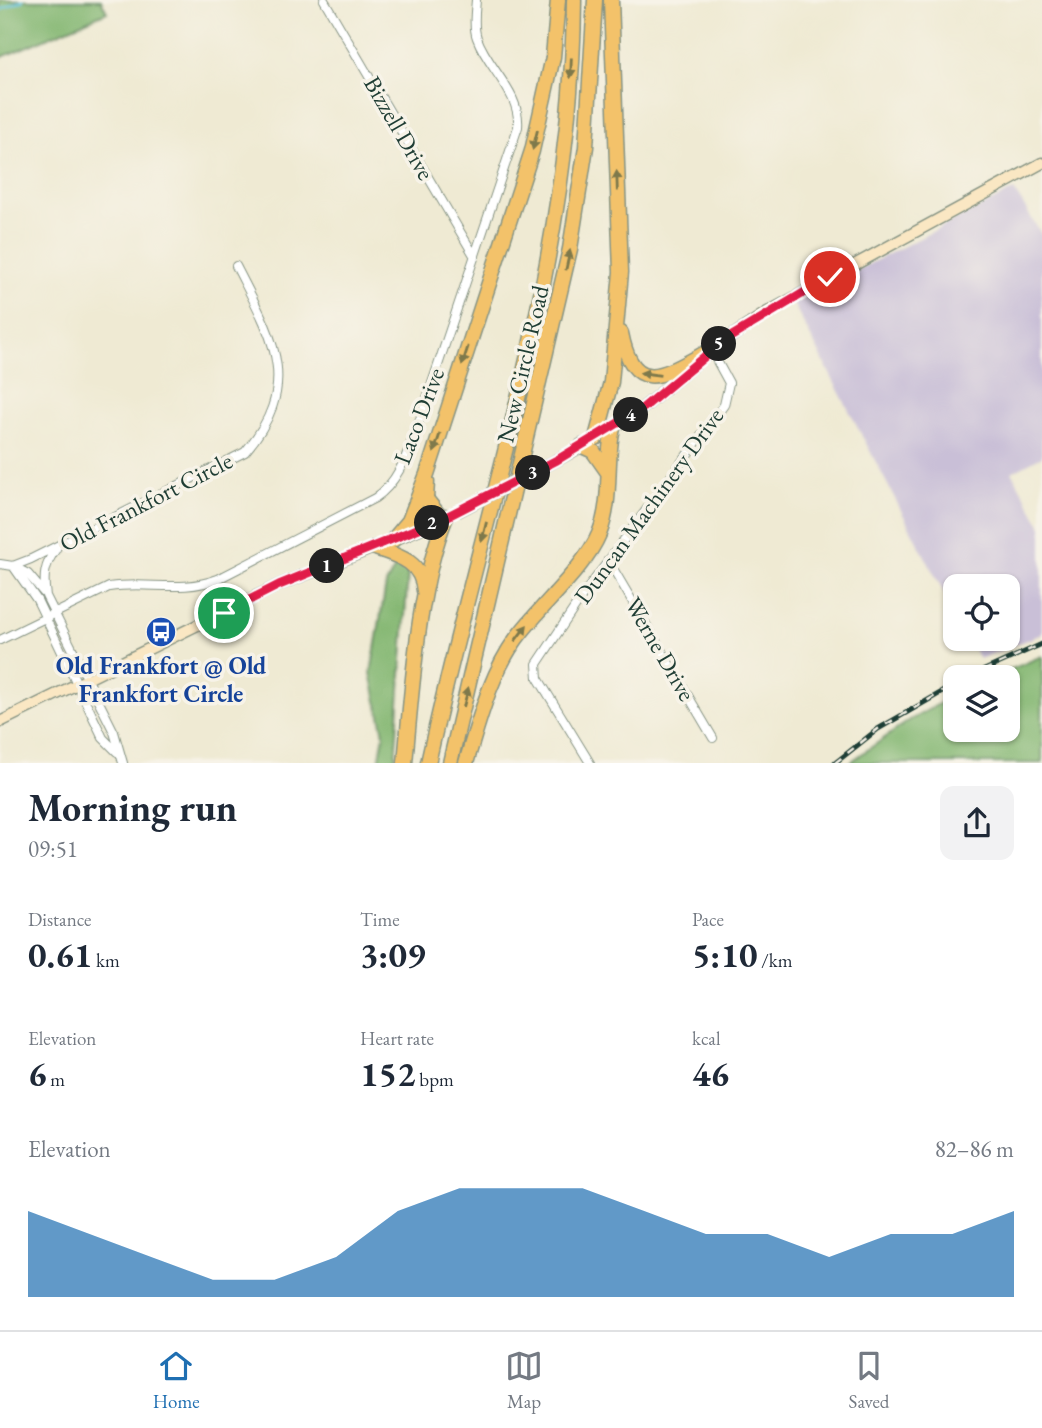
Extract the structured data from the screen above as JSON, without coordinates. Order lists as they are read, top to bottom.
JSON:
{
  "streets": {
    "highway": ["New Circle Road"],
    "street": [
      "Bizzell Drive",
      "Laco Drive",
      "Old Frankfort Circle",
      "Duncan Machinery Drive",
      "Werne Drive"
    ]
  },
  "crossings": [
    ["Bizzell Drive", "Laco Drive"],
    ["Duncan Machinery Drive", "Werne Drive"]
  ],
  "places": {
    "bus stop": ["Old Frankfort @ Old Frankfort Circle"]
  },
  "page": {
    "pins": [
      "5",
      "4",
      "3",
      "2",
      "1"
    ],
    "heading": ["Morning run", "09:51"],
    "stats": [
      ["Distance", "0.61 km"],
      ["Time", "3:09"],
      ["Pace", "5:10 /km"],
      ["Elevation", "6 m"],
      ["Heart rate", "152 bpm"],
      ["kcal", "46"]
    ],
    "chart": ["Elevation", "82–86 m"],
    "tabs": ["Home", "Map", "Saved"]
  }
}
